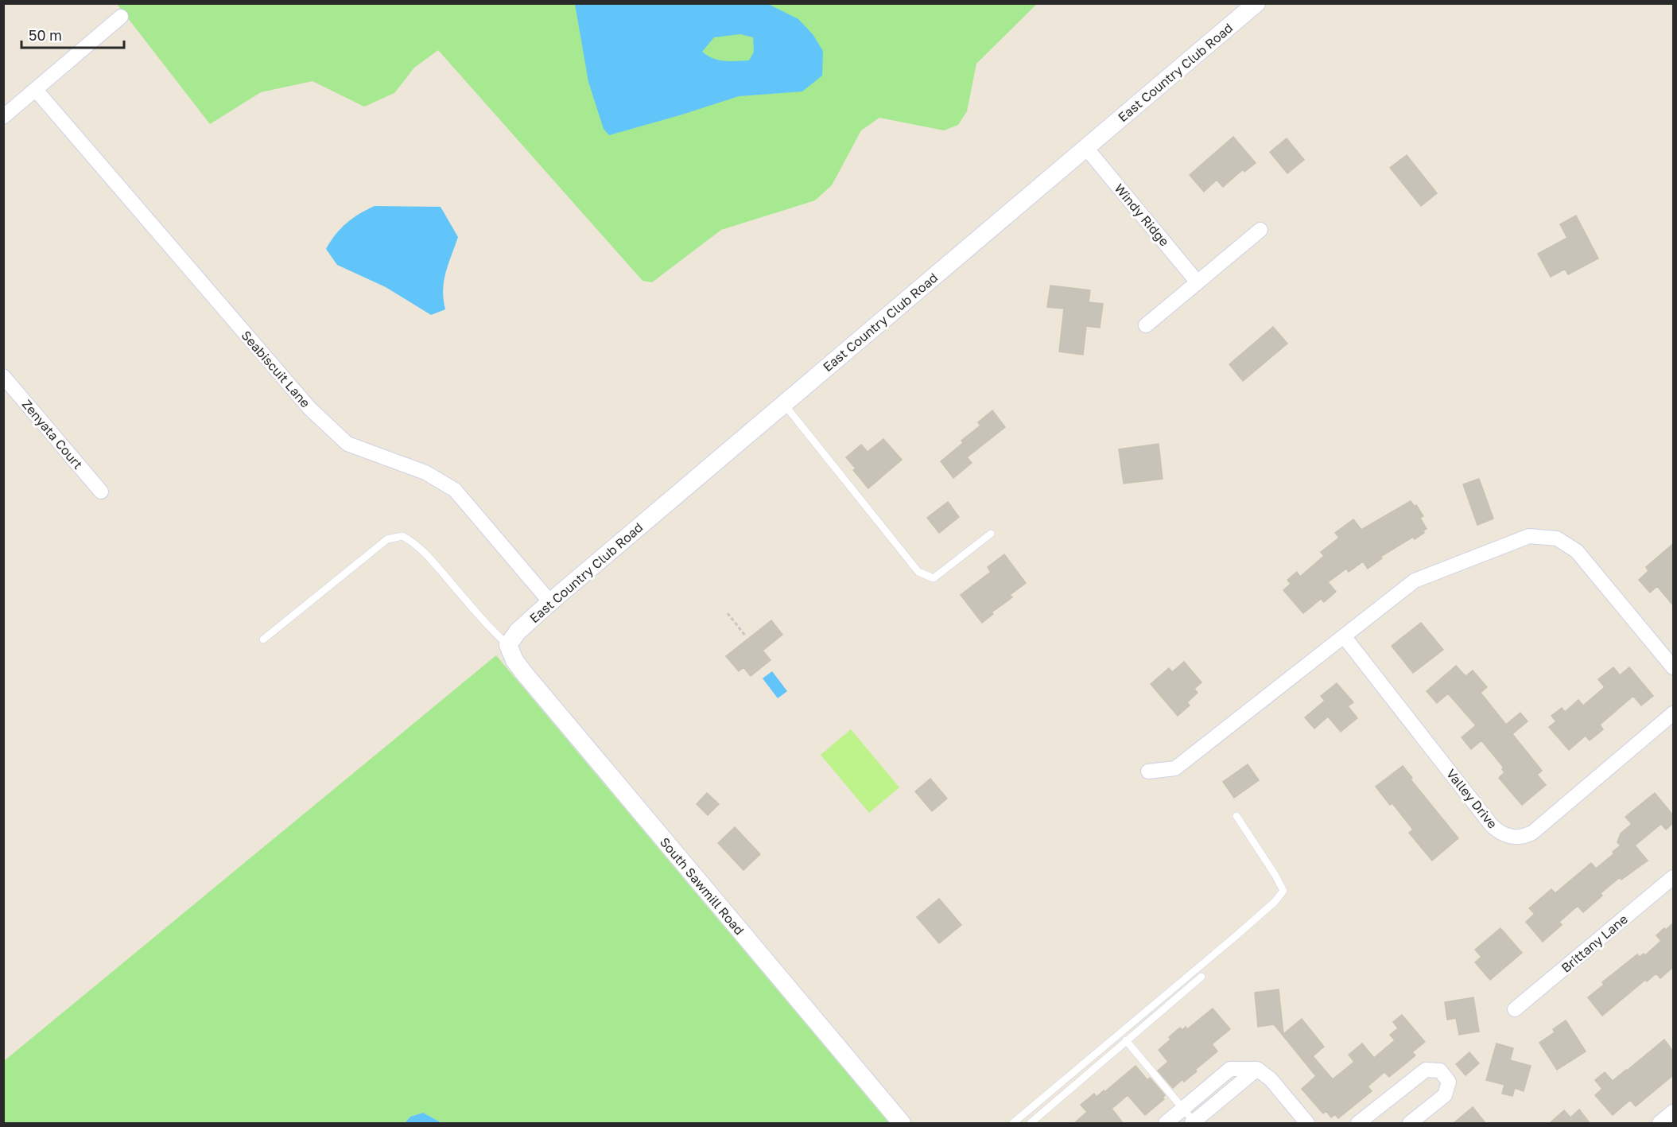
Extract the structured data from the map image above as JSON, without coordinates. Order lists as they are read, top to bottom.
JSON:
{
  "streets": {
    "street": [
      "East Country Club Road",
      "Windy Ridge",
      "Seabiscuit Lane",
      "Zenyata Court",
      "Valley Drive",
      "South Sawmill Road",
      "Brittany Lane"
    ]
  },
  "crossings": [
    ["East Country Club Road", "Windy Ridge"],
    ["East Country Club Road", "Seabiscuit Lane"],
    ["East Country Club Road", "South Sawmill Road"]
  ],
  "scale_bar": "50 m"
}
